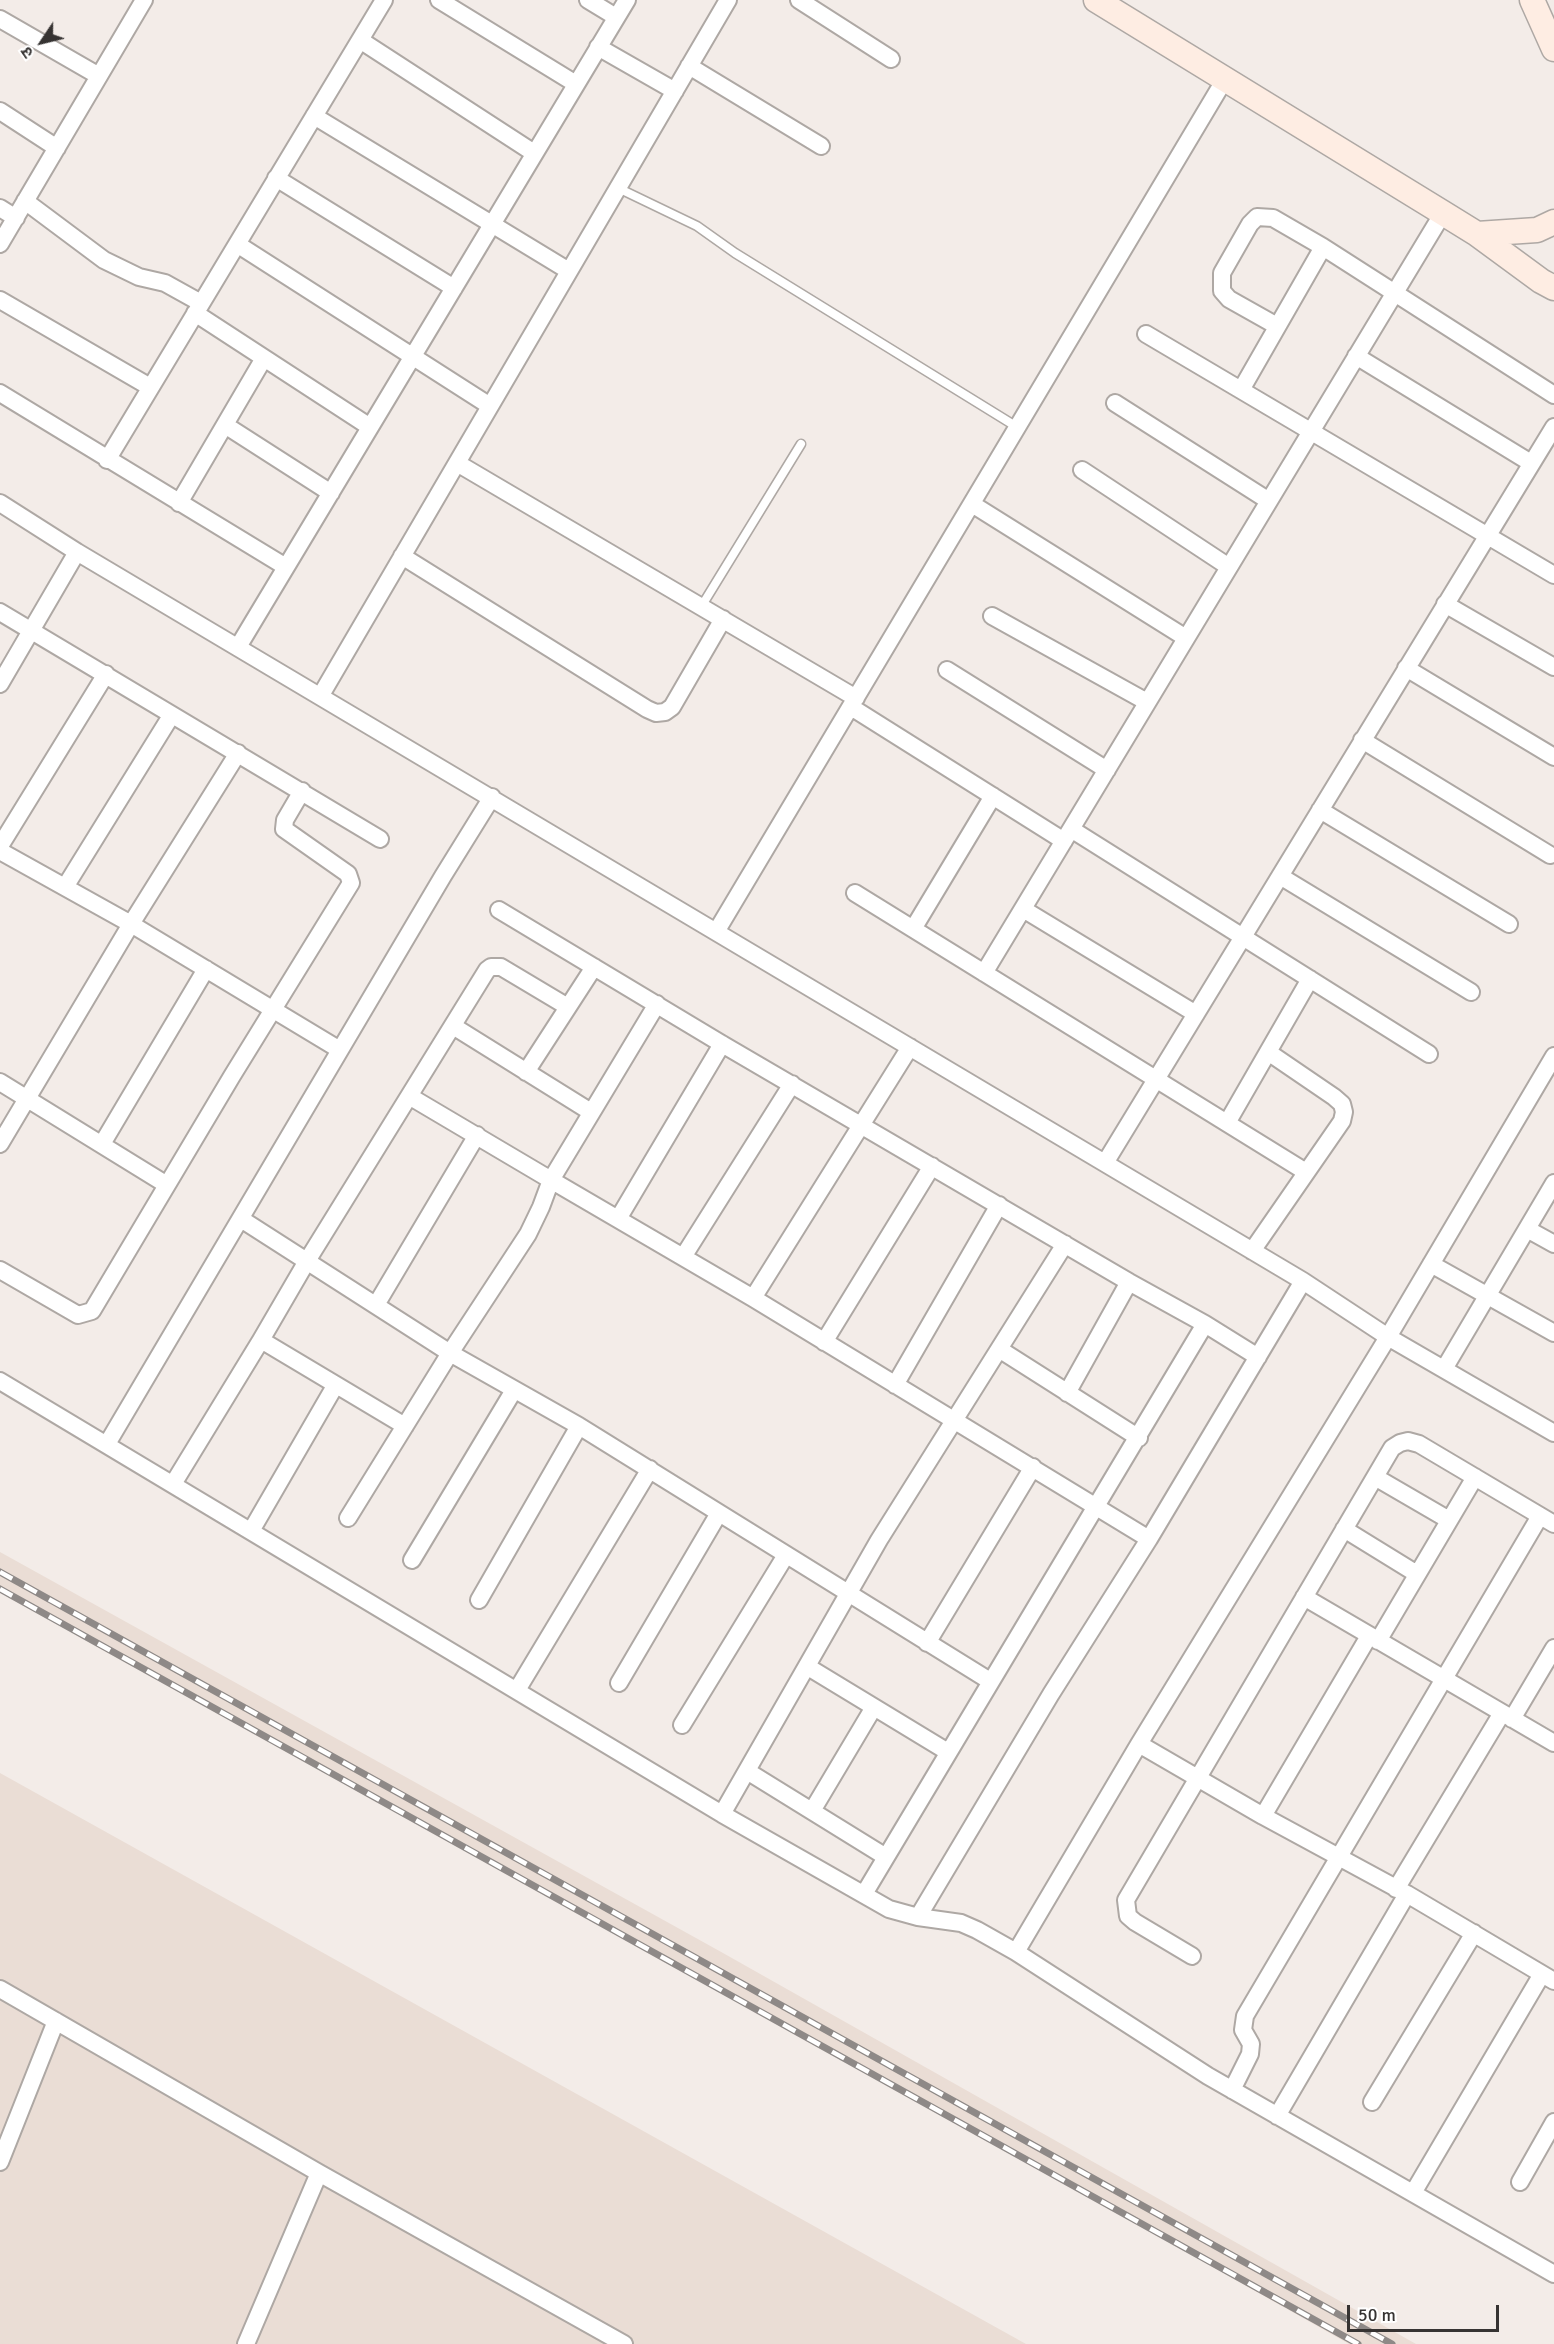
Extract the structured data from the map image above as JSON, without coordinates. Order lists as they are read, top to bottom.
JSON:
{
  "scale_bar": "50 m",
  "north": "bottom left"
}
